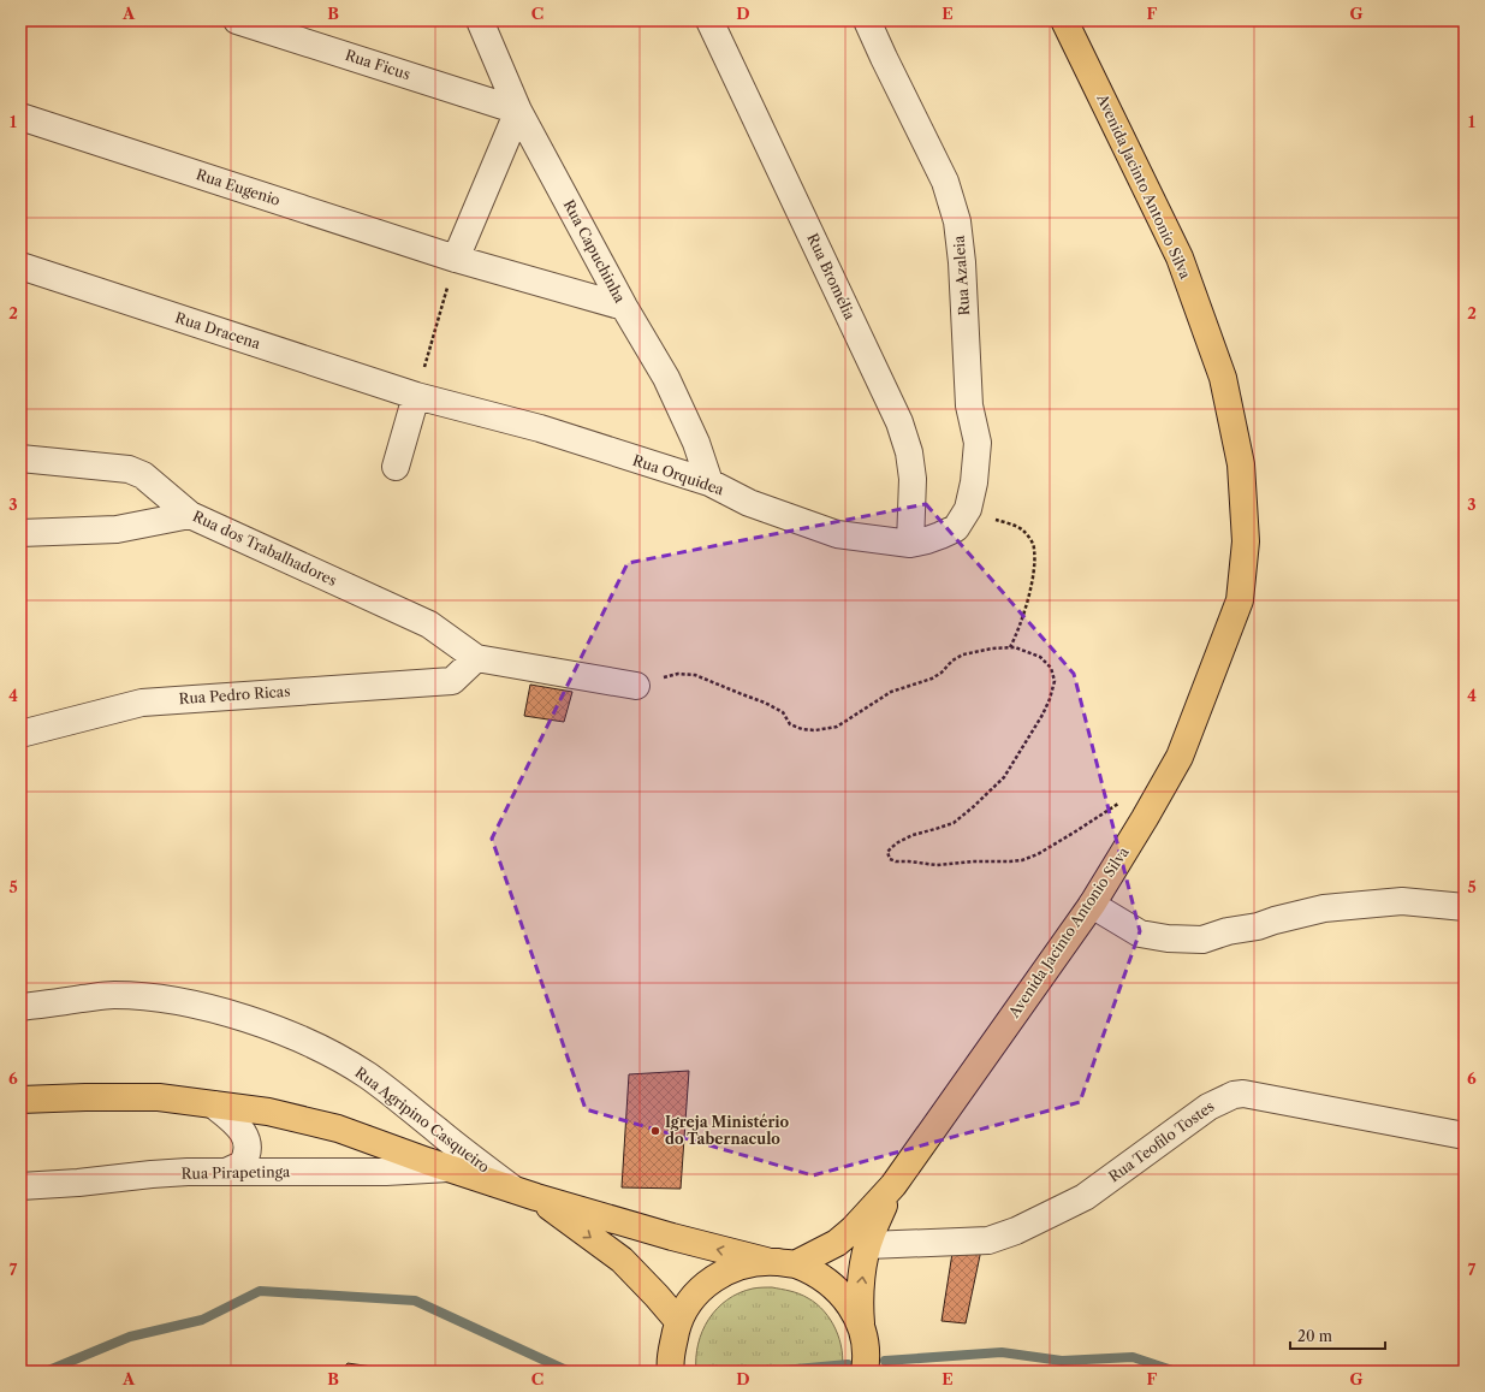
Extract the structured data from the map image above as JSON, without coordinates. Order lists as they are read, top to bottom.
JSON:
{
  "streets": {
    "main road": ["Avenida Jacinto Antonio Silva"],
    "street": [
      "Rua Ficus",
      "Rua Eugenio",
      "Rua Capuchinha",
      "Rua Azaleia",
      "Rua Bromélia",
      "Rua Dracena",
      "Rua Orquidea",
      "Rua dos Trabalhadores",
      "Rua Pedro Ricas",
      "Rua Agripino Casqueiro",
      "Rua Teofilo Tostes",
      "Rua Pirapetinga"
    ]
  },
  "crossings": [
    ["Rua Ficus", "Rua Capuchinha"],
    ["Rua Eugenio", "Rua Capuchinha"],
    ["Rua Capuchinha", "Rua Orquidea"],
    ["Rua Azaleia", "Rua Orquidea"],
    ["Rua Bromélia", "Rua Orquidea"],
    ["Rua Dracena", "Rua Orquidea"],
    ["Rua dos Trabalhadores", "Rua Pedro Ricas"]
  ],
  "places": ["Igreja Ministério do Tabernaculo"],
  "scale_bar": "20 m",
  "grid": {
    "columns": [
      "A",
      "B",
      "C",
      "D",
      "E",
      "F",
      "G"
    ],
    "rows": [
      "1",
      "2",
      "3",
      "4",
      "5",
      "6",
      "7"
    ]
  }
}
